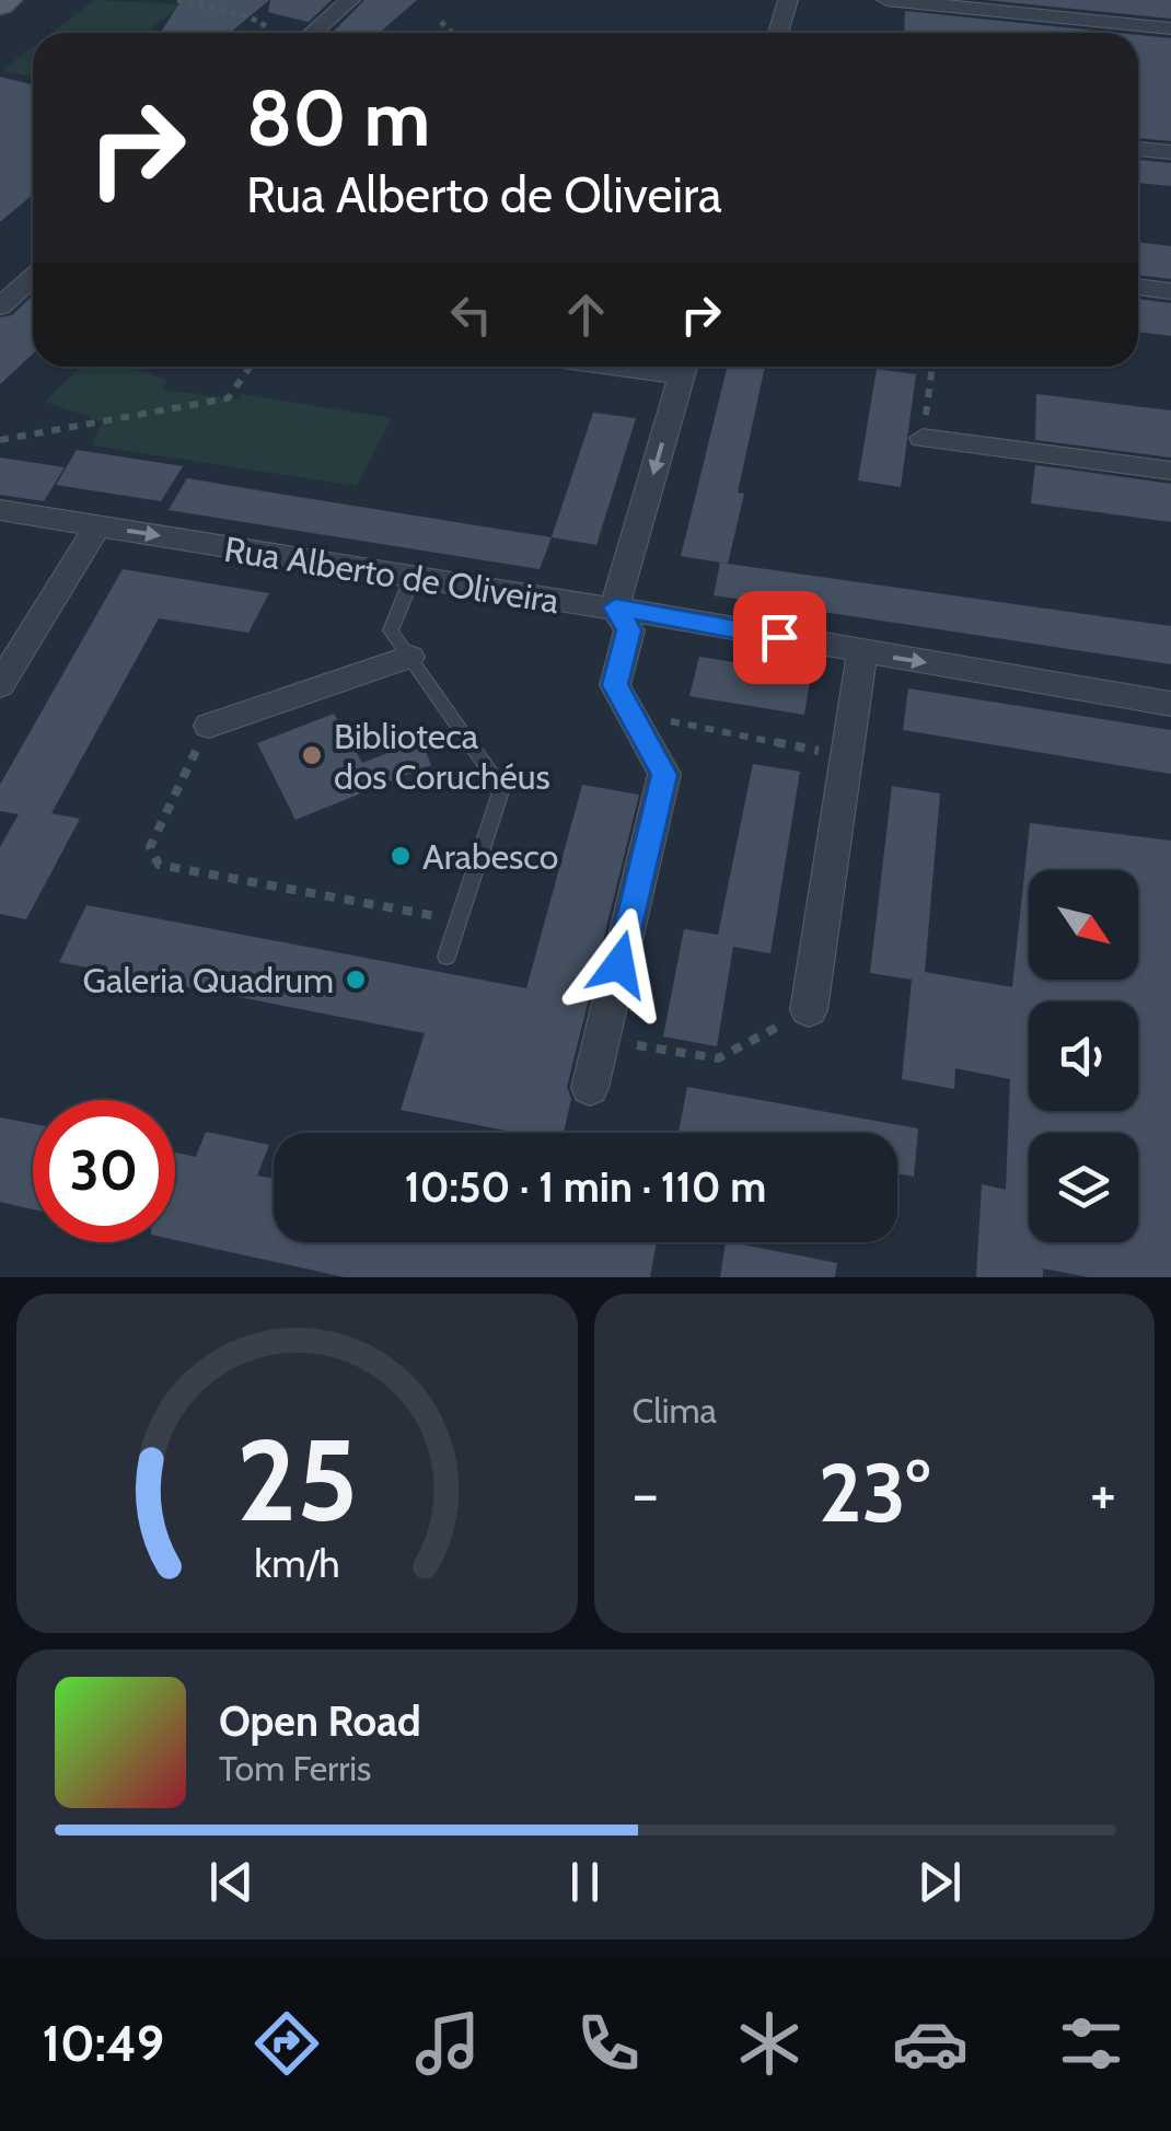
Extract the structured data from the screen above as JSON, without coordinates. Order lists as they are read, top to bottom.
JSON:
{
  "streets": {
    "street": ["Rua Alberto de Oliveira"]
  },
  "places": ["Biblioteca dos Coruchéus", "Arabesco", "Galeria Quadrum"],
  "north": "bottom right",
  "page": {
    "turn": ["80 m", "Rua Alberto de Oliveira"],
    "limit": "30",
    "trip": "10:50 · 1 min · 110 m",
    "tile": "Clima",
    "heat": ["−", "23°", "+"],
    "song": ["Open Road", "Tom Ferris"],
    "tabs": "10:49",
    "gauge": ["25", "km/h"]
  }
}
